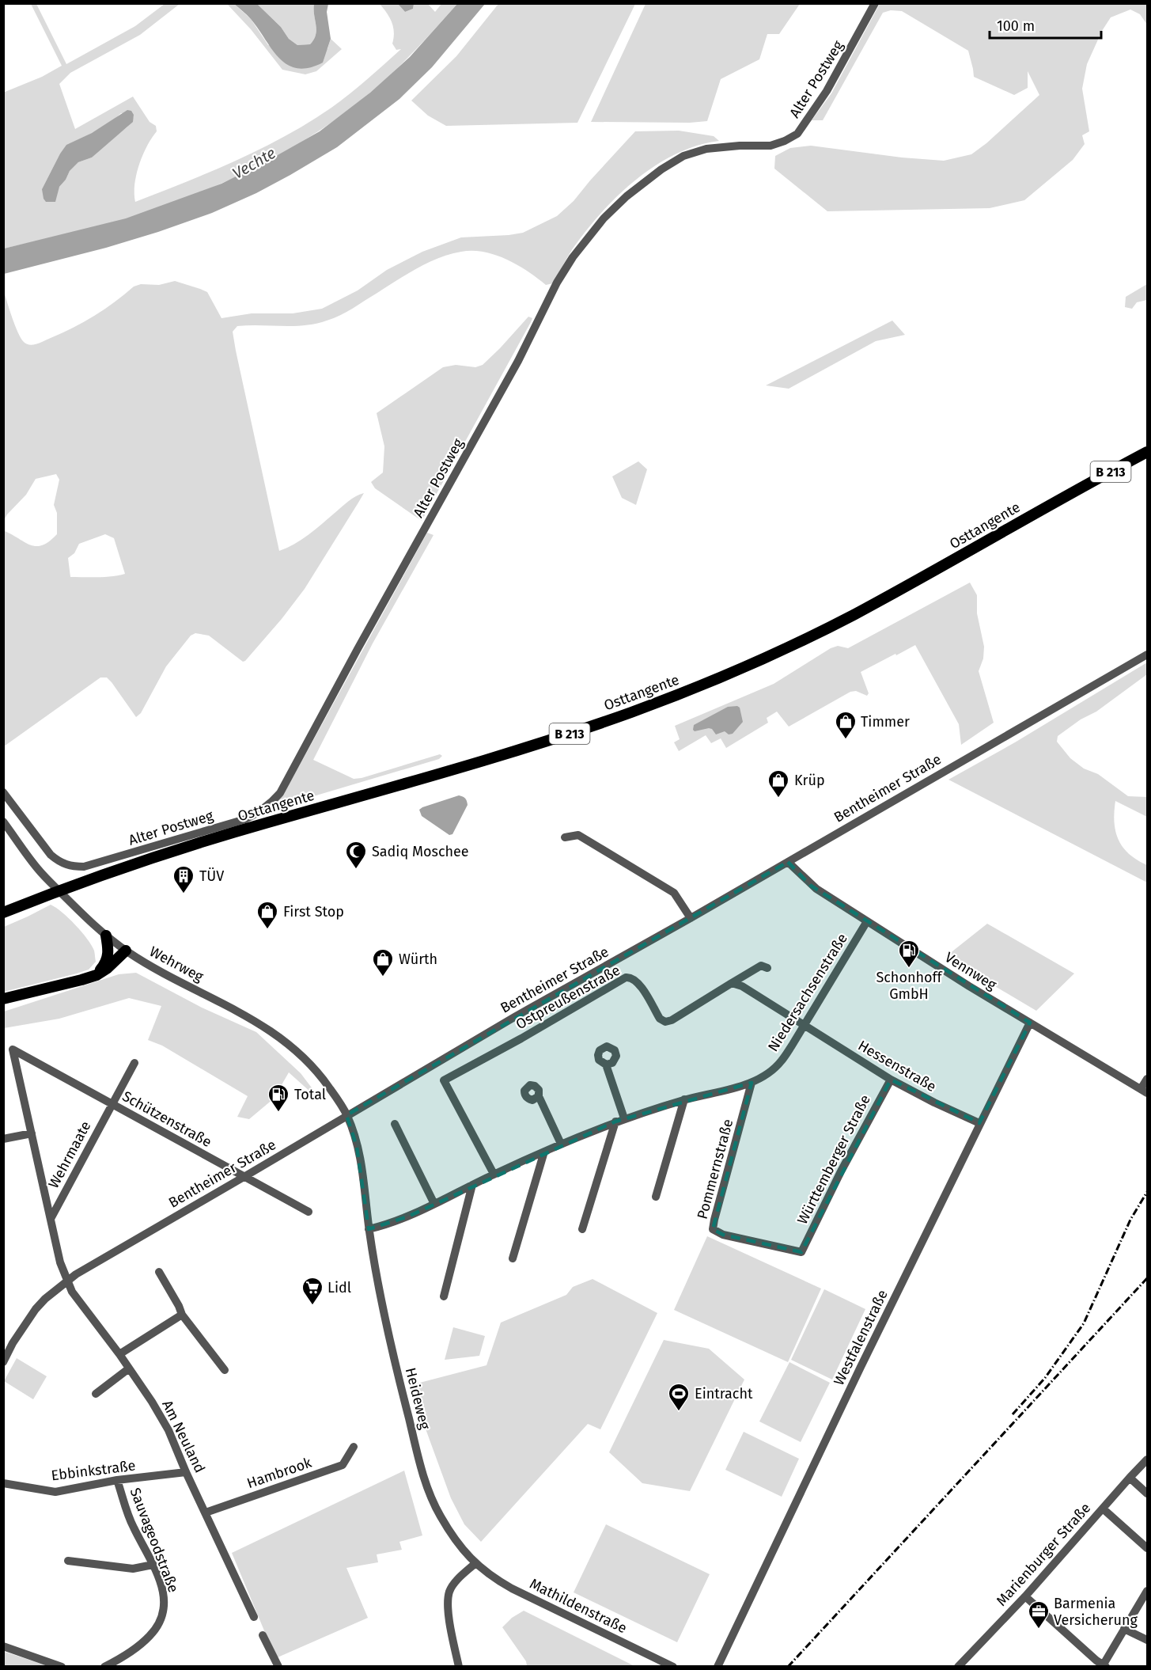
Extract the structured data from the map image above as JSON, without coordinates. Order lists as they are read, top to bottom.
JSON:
{
  "streets": {
    "main road": ["B 213", "Osttangente"],
    "street": [
      "Alter Postweg",
      "Bentheimer Straße",
      "Wehrweg",
      "Vennweg",
      "Niedersachsenstraße",
      "Ostpreußenstraße",
      "Hessenstraße",
      "Schützenstraße",
      "Wehrmaate",
      "Württemberger Straße",
      "Pommernstraße",
      "Westfalenstraße",
      "Heideweg",
      "Am Neuland",
      "Ebbinkstraße",
      "Hambrook",
      "Sauvageodstraße",
      "Marienburger Straße",
      "Mathildenstraße"
    ]
  },
  "crossings": [
    ["Bentheimer Straße", "Wehrweg"],
    ["Bentheimer Straße", "Vennweg"],
    ["Bentheimer Straße", "Schützenstraße"],
    ["Bentheimer Straße", "Wehrmaate"],
    ["Bentheimer Straße", "Heideweg"],
    ["Bentheimer Straße", "Am Neuland"],
    ["Wehrweg", "Heideweg"],
    ["Vennweg", "Niedersachsenstraße"],
    ["Vennweg", "Westfalenstraße"],
    ["Niedersachsenstraße", "Ostpreußenstraße"],
    ["Niedersachsenstraße", "Hessenstraße"],
    ["Niedersachsenstraße", "Pommernstraße"],
    ["Niedersachsenstraße", "Heideweg"],
    ["Hessenstraße", "Württemberger Straße"],
    ["Hessenstraße", "Westfalenstraße"],
    ["Schützenstraße", "Wehrmaate"],
    ["Wehrmaate", "Am Neuland"],
    ["Württemberger Straße", "Pommernstraße"],
    ["Heideweg", "Mathildenstraße"],
    ["Am Neuland", "Ebbinkstraße"],
    ["Am Neuland", "Hambrook"],
    ["Ebbinkstraße", "Sauvageodstraße"]
  ],
  "water": ["Vechte"],
  "places": {
    "shop": [
      "Timmer",
      "Krüp",
      "First Stop",
      "Würth"
    ],
    "mosque": ["Sadiq Moschee"],
    "building": ["TÜV"],
    "fuel station": ["Schonhoff GmbH", "Total"],
    "supermarket": ["Lidl"],
    "sports": ["Eintracht"],
    "office": ["Barmenia Versicherung"]
  },
  "scale_bar": "100 m"
}
